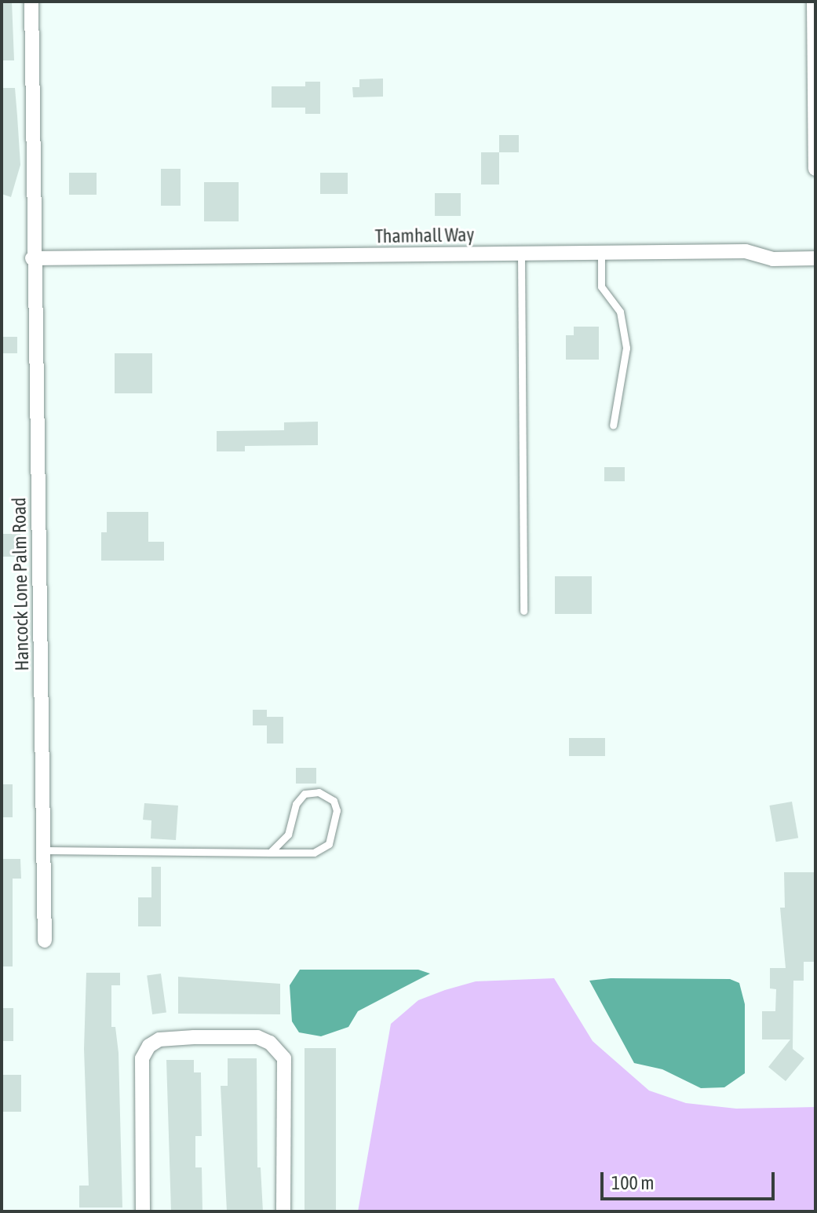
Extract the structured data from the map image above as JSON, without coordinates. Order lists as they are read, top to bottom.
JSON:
{
  "streets": {
    "street": ["Thamhall Way", "Hancock Lone Palm Road"]
  },
  "crossings": [
    ["Thamhall Way", "Hancock Lone Palm Road"]
  ],
  "scale_bar": "100 m"
}
